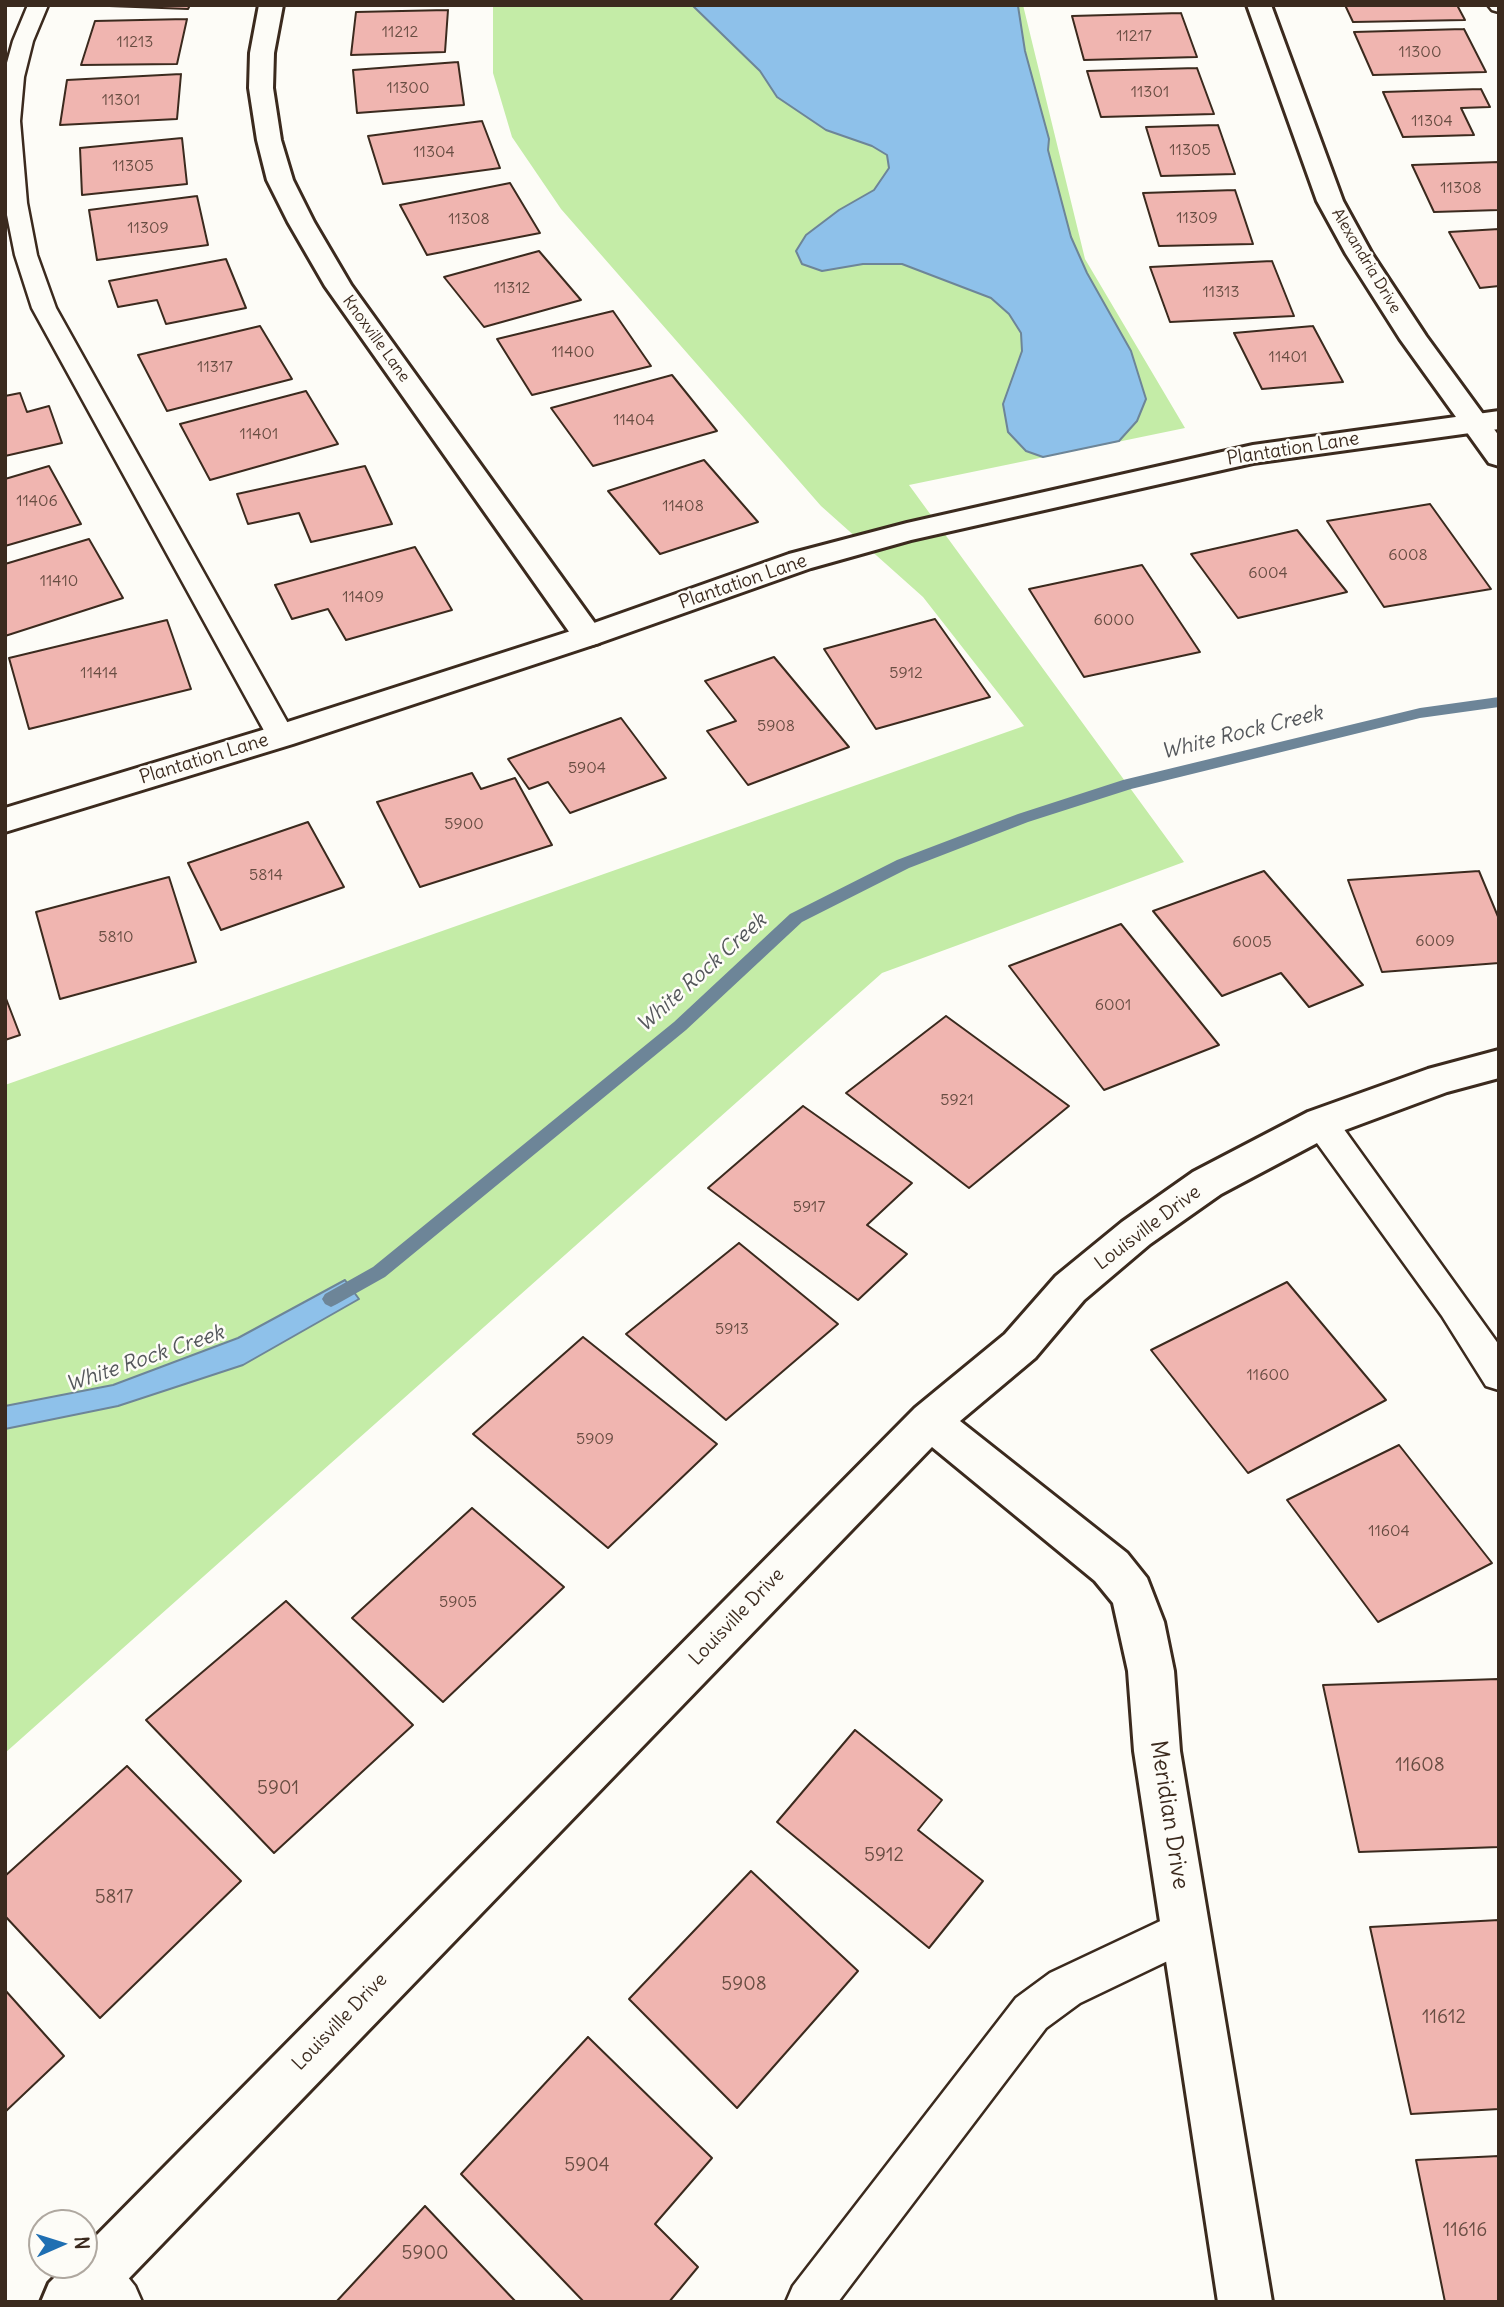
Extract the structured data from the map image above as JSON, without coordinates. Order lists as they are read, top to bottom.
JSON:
{
  "streets": {
    "street": [
      "Alexandria Drive",
      "Knoxville Lane",
      "Plantation Lane",
      "Louisville Drive",
      "Meridian Drive"
    ]
  },
  "crossings": [
    ["Alexandria Drive", "Plantation Lane"],
    ["Knoxville Lane", "Plantation Lane"],
    ["Louisville Drive", "Meridian Drive"]
  ],
  "water": ["White Rock Creek"],
  "house_numbers": [
    "11212",
    "11217",
    "11213",
    "11300",
    "11300",
    "11301",
    "11301",
    "11304",
    "11305",
    "11304",
    "11305",
    "11308",
    "11309",
    "11308",
    "11309",
    "11312",
    "11313",
    "11400",
    "11401",
    "11317",
    "11404",
    "11401",
    "11406",
    "11408",
    "6008",
    "6004",
    "11410",
    "11409",
    "6000",
    "11414",
    "5912",
    "5908",
    "5904",
    "5900",
    "5814",
    "5810",
    "6009",
    "6005",
    "6001",
    "5921",
    "5917",
    "5913",
    "11600",
    "5909",
    "11604",
    "5905",
    "11608",
    "5901",
    "5912",
    "5817",
    "5908",
    "11612",
    "5904",
    "11616",
    "5900"
  ],
  "north": "right"
}
